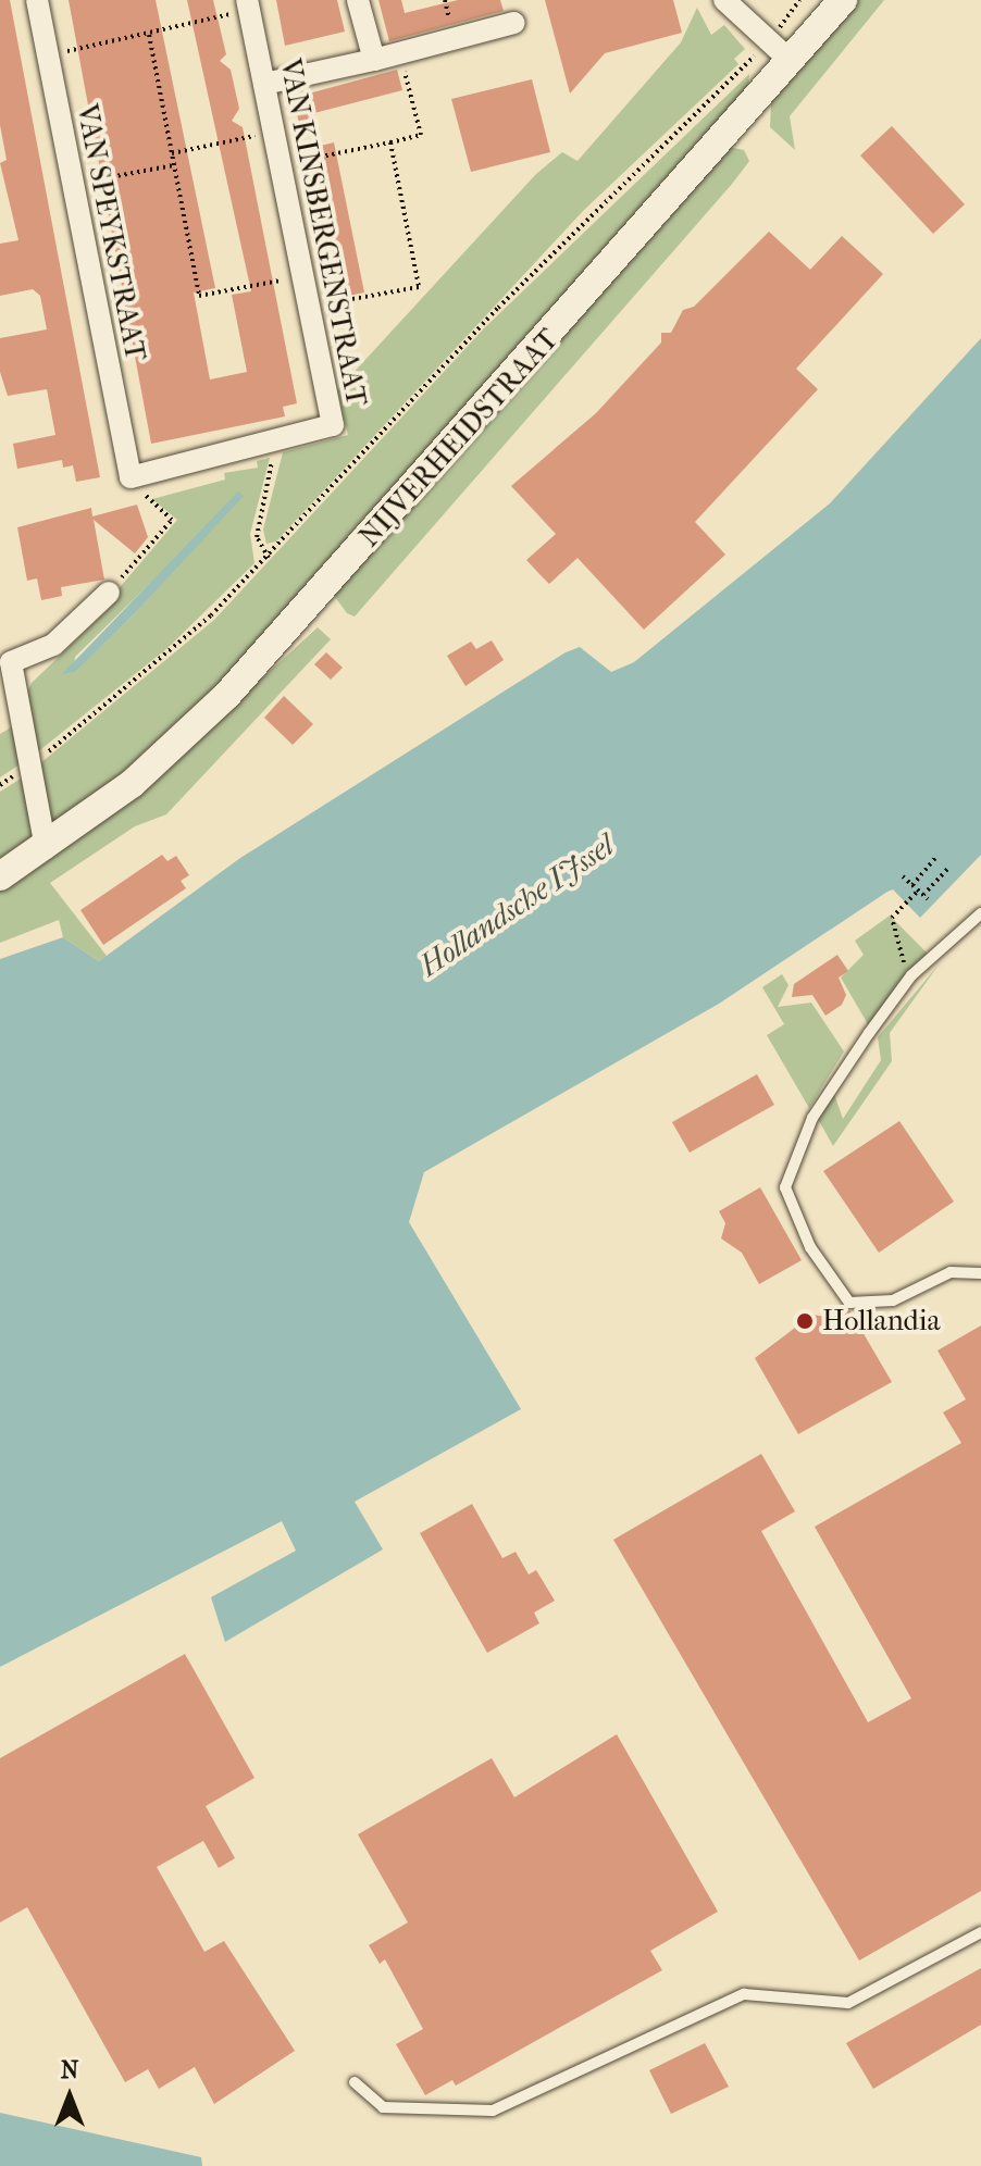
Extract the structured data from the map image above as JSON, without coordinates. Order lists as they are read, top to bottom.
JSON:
{
  "streets": {
    "street": ["VAN SPEYKSTRAAT", "VAN KINSBERGENSTRAAT", "NIJVERHEIDSTRAAT"]
  },
  "crossings": [
    ["VAN SPEYKSTRAAT", "VAN KINSBERGENSTRAAT"]
  ],
  "water": ["Hollandsche IJssel"],
  "places": ["Hollandia"],
  "north": "top"
}
